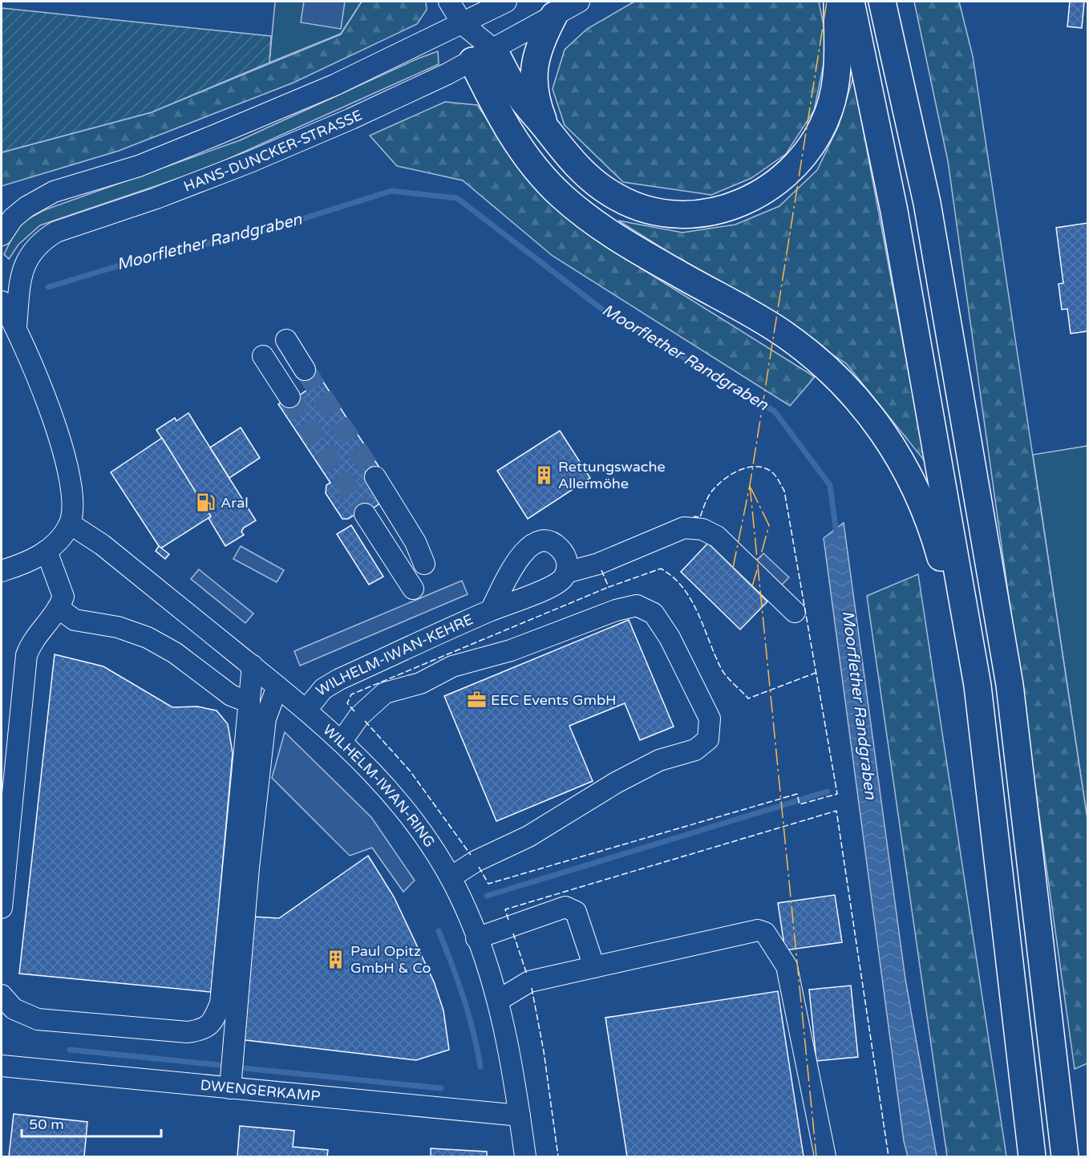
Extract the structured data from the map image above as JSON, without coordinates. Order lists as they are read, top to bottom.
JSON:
{
  "streets": {
    "street": [
      "HANS-DUNCKER-STRASSE",
      "WILHELM-IWAN-KEHRE",
      "WILHELM-IWAN-RING",
      "DWENGERKAMP"
    ]
  },
  "crossings": [
    ["HANS-DUNCKER-STRASSE", "WILHELM-IWAN-RING"],
    ["WILHELM-IWAN-KEHRE", "WILHELM-IWAN-RING"],
    ["WILHELM-IWAN-RING", "DWENGERKAMP"]
  ],
  "water": ["Moorflether Randgraben"],
  "places": {
    "building": ["Rettungswache Allermöhe", "Paul Opitz GmbH & Co"],
    "fuel station": ["Aral"],
    "office": ["EEC Events GmbH"]
  },
  "scale_bar": "50 m"
}
